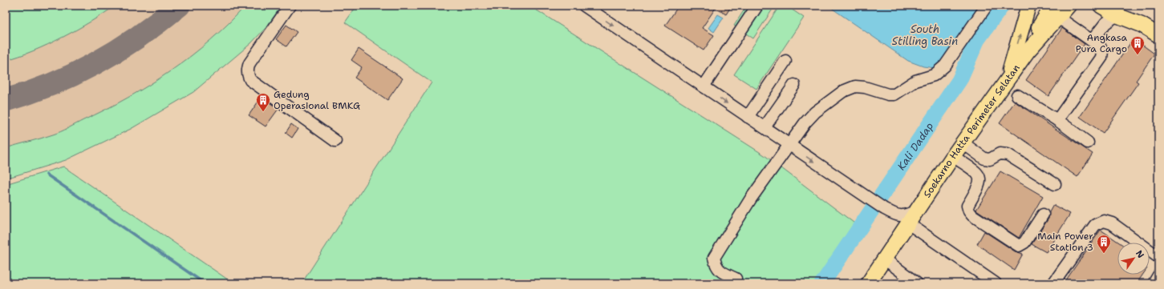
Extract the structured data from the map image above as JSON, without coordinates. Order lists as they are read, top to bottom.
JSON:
{
  "streets": {
    "main road": ["Soekarno Hatta Perimeter Selatan"]
  },
  "water": ["South Stilling Basin", "Kali Dadap"],
  "places": {
    "building": ["Angkasa Pura Cargo", "Gedung Operasional BMKG", "Main Power Station 3"]
  },
  "north": "top right"
}
